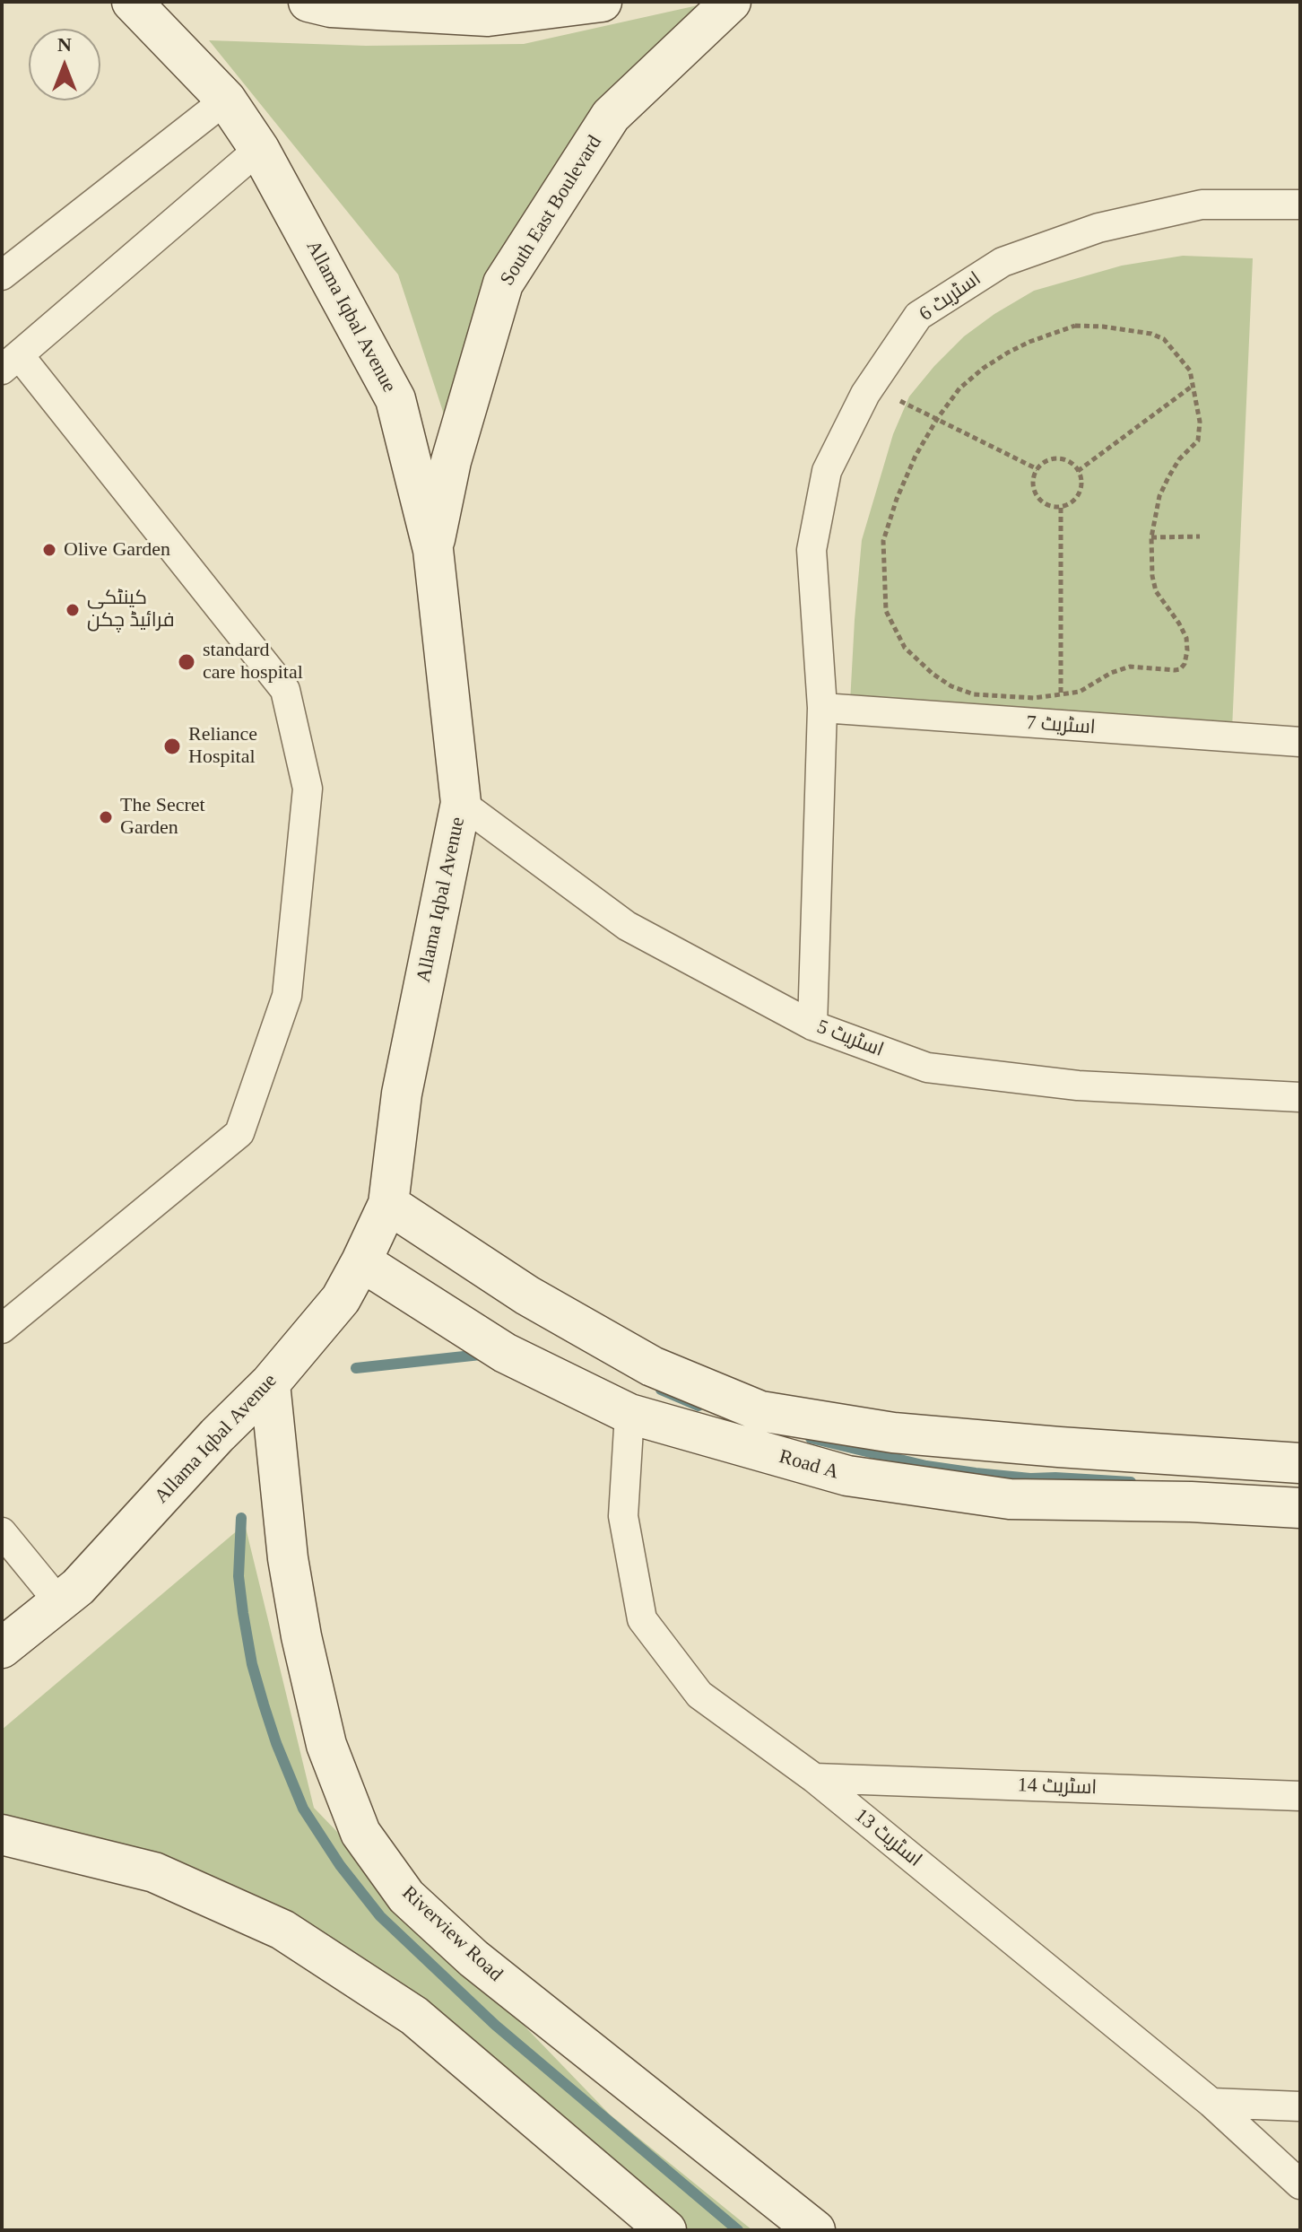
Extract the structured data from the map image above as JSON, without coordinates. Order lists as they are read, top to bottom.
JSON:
{
  "streets": {
    "street": [
      "South East Boulevard",
      "اسٹریٹ 6",
      "Allama Iqbal Avenue",
      "اسٹریٹ 7",
      "اسٹریٹ 5",
      "Road A",
      "اسٹریٹ 14",
      "اسٹریٹ 13",
      "Riverview Road"
    ]
  },
  "crossings": [
    ["South East Boulevard", "Allama Iqbal Avenue"],
    ["اسٹریٹ 6", "اسٹریٹ 7"],
    ["اسٹریٹ 6", "اسٹریٹ 5"],
    ["Allama Iqbal Avenue", "اسٹریٹ 5"],
    ["Allama Iqbal Avenue", "Road A"],
    ["Allama Iqbal Avenue", "Riverview Road"],
    ["Road A", "اسٹریٹ 13"],
    ["اسٹریٹ 14", "اسٹریٹ 13"]
  ],
  "places": [
    "Olive Garden",
    "کینٹکی فرائیڈ چکن",
    "standard care hospital",
    "Reliance Hospital",
    "The Secret Garden"
  ],
  "north": "top"
}
